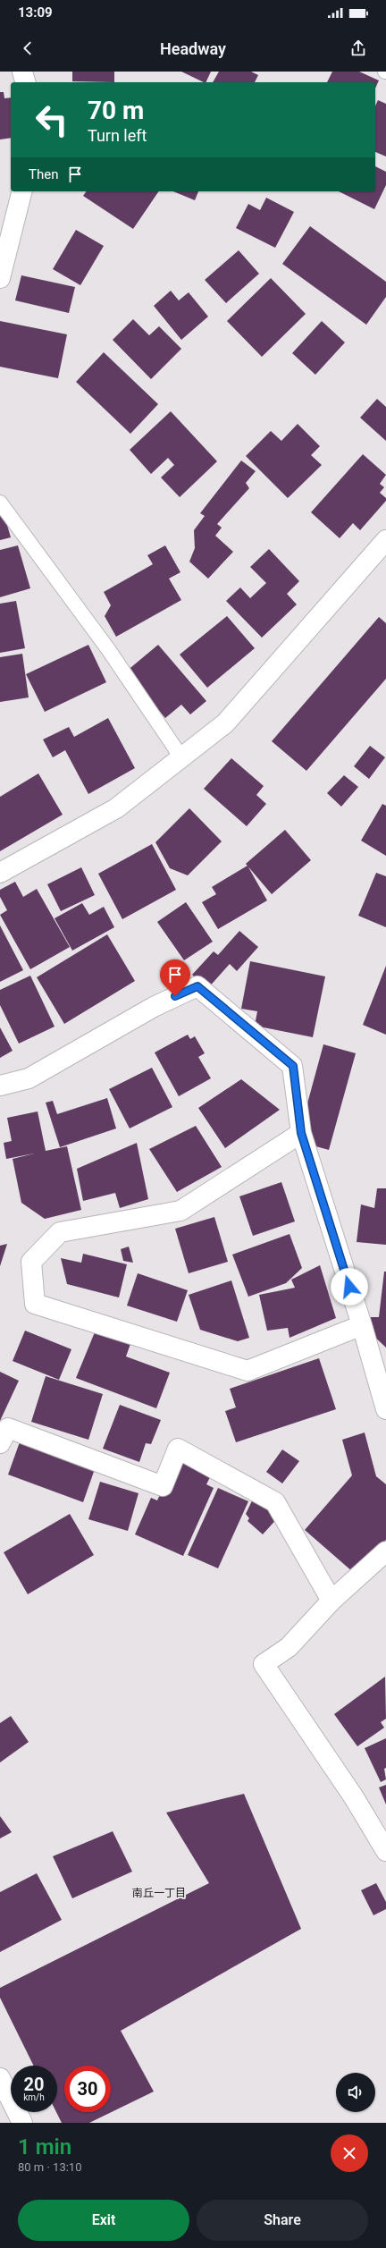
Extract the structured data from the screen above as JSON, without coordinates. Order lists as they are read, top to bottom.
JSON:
{
  "districts": ["南丘一丁目"],
  "page": {
    "status": "13:09",
    "header": "Headway",
    "turn": ["70 m", "Turn left"],
    "then": "Then",
    "speed": "20 km/h",
    "limit": "30",
    "heading": ["1 min", "80 m · 13:10"],
    "buttons": ["Exit", "Share"]
  }
}
